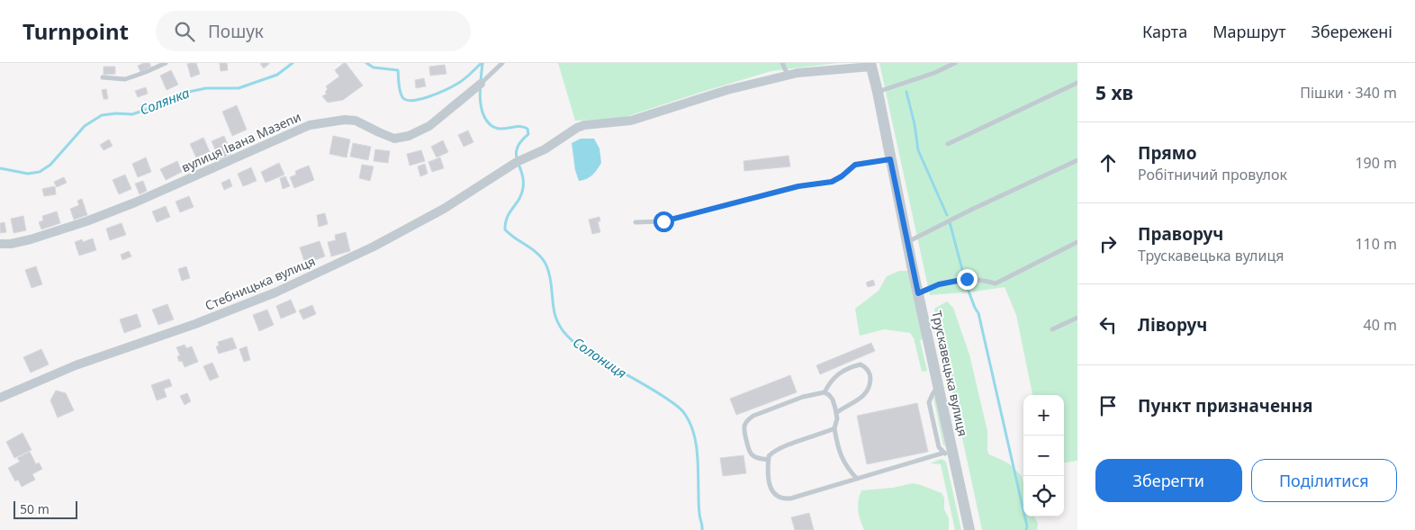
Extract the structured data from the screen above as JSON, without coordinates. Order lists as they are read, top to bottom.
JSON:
{
  "streets": {
    "street": ["вулиця Івана Мазепи", "Стебницька вулиця", "Трускавецька вулиця"]
  },
  "crossings": [
    ["Стебницька вулиця", "Трускавецька вулиця"]
  ],
  "water": ["Солянка", "Солониця"],
  "scale_bar": "50 m",
  "page": {
    "header": "Turnpoint",
    "search": "Пошук",
    "nav": ["Карта", "Маршрут", "Збережені"],
    "heading": ["5 хв", "Пішки · 340 m"],
    "list": [
      ["Прямо", "Робітничий провулок", "190 m"],
      ["Праворуч", "Трускавецька вулиця", "110 m"],
      ["Ліворуч", "40 m"],
      "Пункт призначення"
    ],
    "map_buttons": ["+", "−"],
    "buttons": ["Зберегти", "Поділитися"],
    "scale": "50 m"
  }
}
